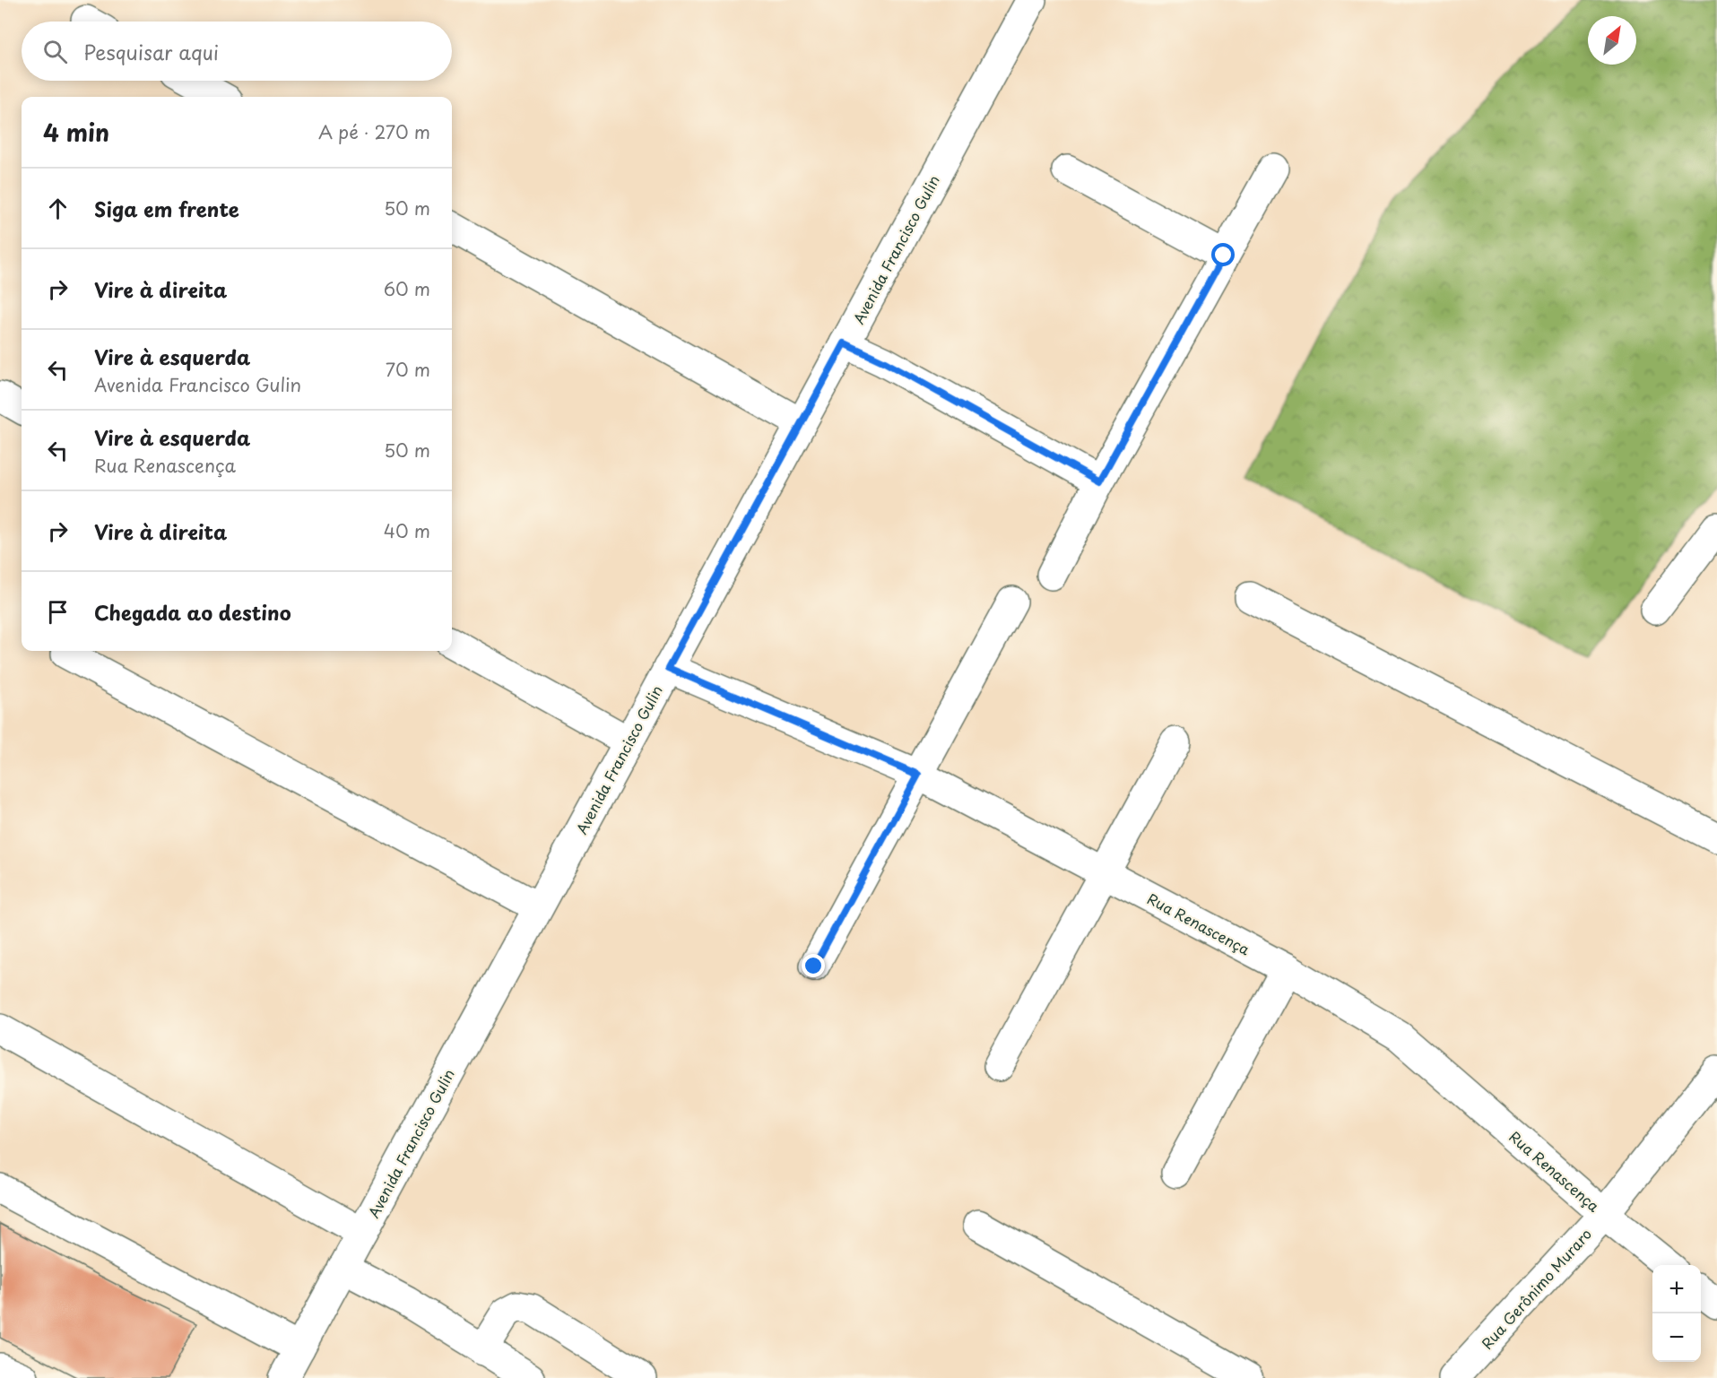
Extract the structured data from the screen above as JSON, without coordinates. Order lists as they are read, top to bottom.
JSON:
{
  "streets": {
    "street": ["Avenida Francisco Gulin", "Rua Renascença", "Rua Gerônimo Muraro"]
  },
  "crossings": [
    ["Avenida Francisco Gulin", "Rua Renascença"],
    ["Rua Renascença", "Rua Gerônimo Muraro"]
  ],
  "north": "top right",
  "page": {
    "search": "Pesquisar aqui",
    "heading": ["4 min", "A pé · 270 m"],
    "list": [
      ["Siga em frente", "50 m"],
      ["Vire à direita", "60 m"],
      ["Vire à esquerda", "Avenida Francisco Gulin", "70 m"],
      ["Vire à esquerda", "Rua Renascença", "50 m"],
      ["Vire à direita", "40 m"],
      "Chegada ao destino"
    ],
    "map_buttons": ["+", "−"]
  }
}
